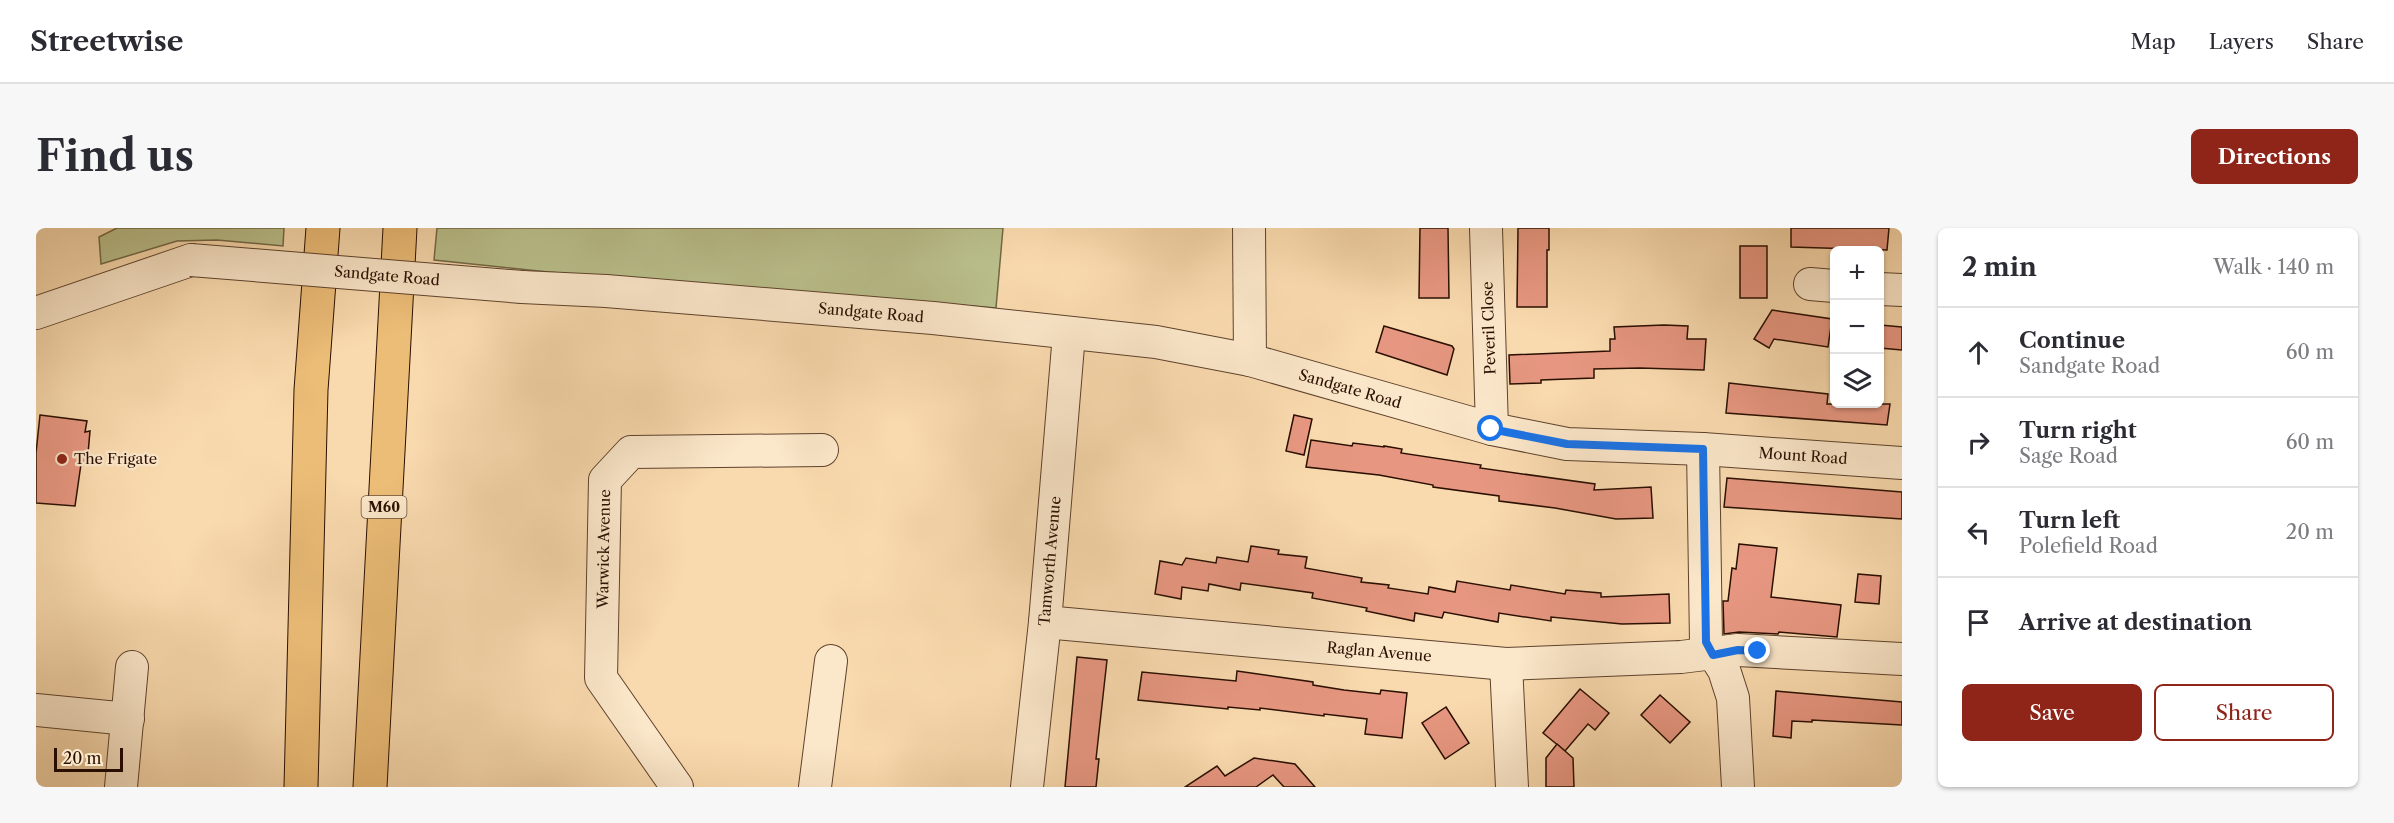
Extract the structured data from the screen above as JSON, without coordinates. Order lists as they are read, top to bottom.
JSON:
{
  "streets": {
    "highway": ["M60"],
    "street": [
      "Sandgate Road",
      "Peveril Close",
      "Mount Road",
      "Warwick Avenue",
      "Tamworth Avenue",
      "Raglan Avenue"
    ]
  },
  "crossings": [
    ["Sandgate Road", "Peveril Close"],
    ["Sandgate Road", "Mount Road"],
    ["Sandgate Road", "Tamworth Avenue"],
    ["Tamworth Avenue", "Raglan Avenue"]
  ],
  "places": ["The Frigate"],
  "scale_bar": "20 m",
  "page": {
    "header": "Streetwise",
    "nav": ["Map", "Layers", "Share"],
    "buttons": [
      "Directions",
      ["Save", "Share"]
    ],
    "title": "Find us",
    "heading": ["2 min", "Walk · 140 m"],
    "map_buttons": ["+", "−"],
    "list": [
      ["Continue", "Sandgate Road", "60 m"],
      ["Turn right", "Sage Road", "60 m"],
      ["Turn left", "Polefield Road", "20 m"],
      "Arrive at destination"
    ],
    "scale": "20 m"
  }
}
